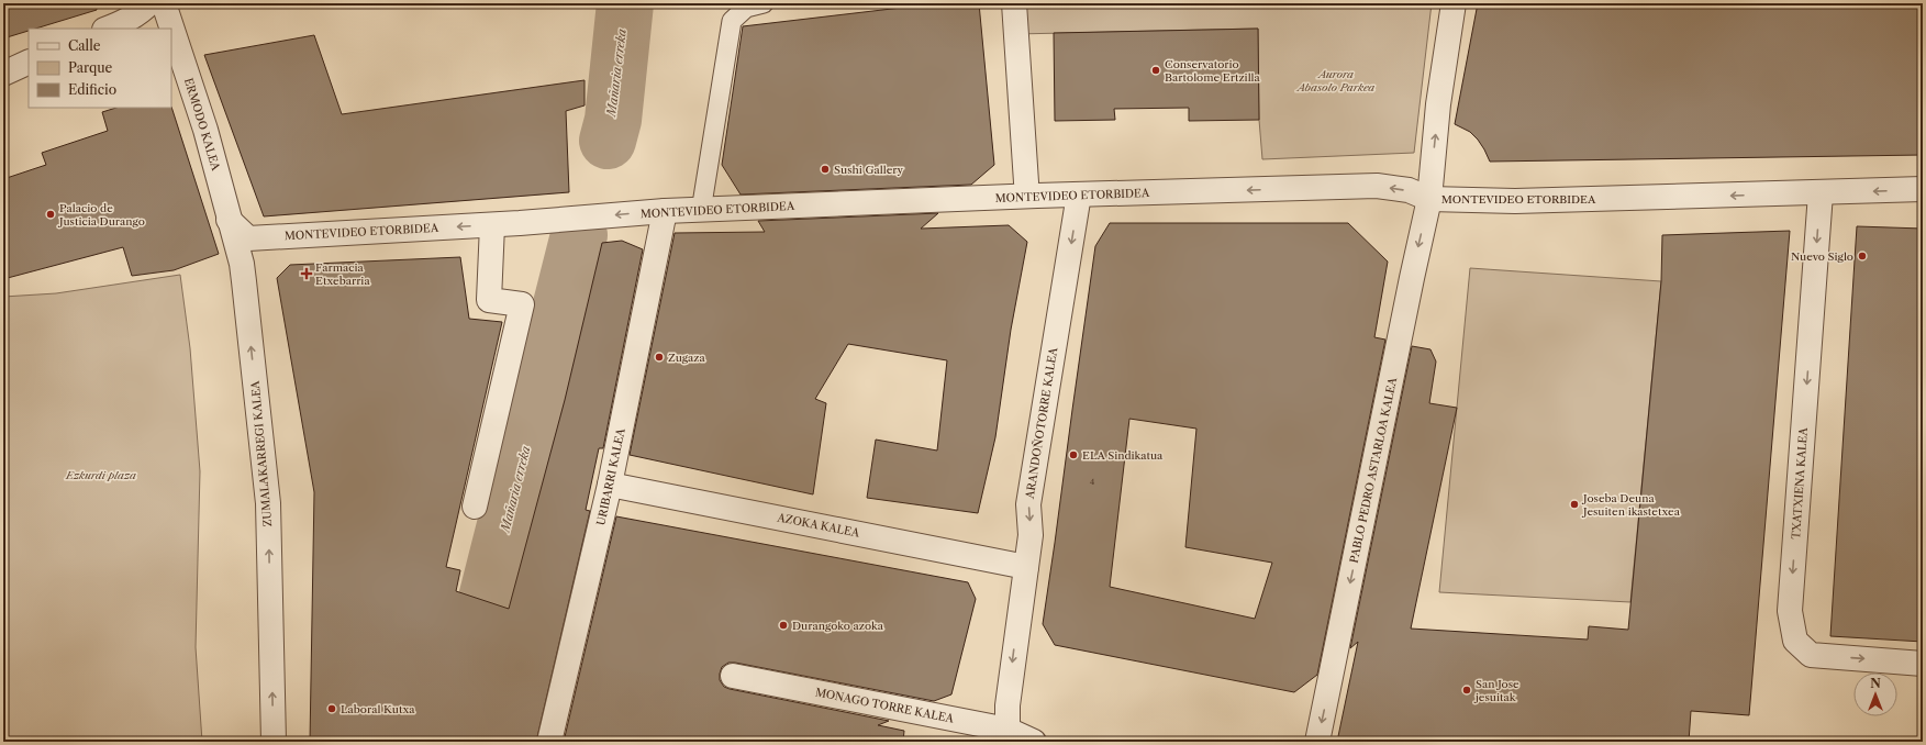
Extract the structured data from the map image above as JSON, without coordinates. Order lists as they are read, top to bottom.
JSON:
{
  "streets": {
    "street": [
      "ERMODO KALEA",
      "MONTEVIDEO ETORBIDEA",
      "ARANDOÑOTORRE KALEA",
      "ZUMALAKARREGI KALEA",
      "PABLO PEDRO ASTARLOA KALEA",
      "URIBARRI KALEA",
      "TXATXIENA KALEA",
      "AZOKA KALEA",
      "MONAGO TORRE KALEA"
    ]
  },
  "crossings": [
    ["ERMODO KALEA", "MONTEVIDEO ETORBIDEA"],
    ["ERMODO KALEA", "ZUMALAKARREGI KALEA"],
    ["MONTEVIDEO ETORBIDEA", "ARANDOÑOTORRE KALEA"],
    ["MONTEVIDEO ETORBIDEA", "ZUMALAKARREGI KALEA"],
    ["MONTEVIDEO ETORBIDEA", "PABLO PEDRO ASTARLOA KALEA"],
    ["MONTEVIDEO ETORBIDEA", "URIBARRI KALEA"],
    ["MONTEVIDEO ETORBIDEA", "TXATXIENA KALEA"],
    ["ARANDOÑOTORRE KALEA", "AZOKA KALEA"],
    ["ARANDOÑOTORRE KALEA", "MONAGO TORRE KALEA"],
    ["URIBARRI KALEA", "AZOKA KALEA"]
  ],
  "one_way": [
    "MONTEVIDEO ETORBIDEA",
    "ARANDOÑOTORRE KALEA",
    "ZUMALAKARREGI KALEA",
    "TXATXIENA KALEA"
  ],
  "water": ["Mañaria erreka"],
  "parks": ["Aurora Abasolo Parkea", "Ezkurdi plaza"],
  "places": {
    "other": [
      "Conservatorio Bartolome Ertzilla",
      "Sushi Gallery",
      "Palacio de Justicia Durango",
      "Nuevo Siglo",
      "Zugaza",
      "ELA Sindikatua",
      "Joseba Deuna Jesuiten ikastetxea",
      "Durangoko azoka",
      "San Jose jesuitak",
      "Laboral Kutxa"
    ],
    "health": ["Farmacia Etxebarria"]
  },
  "house_numbers": ["4"],
  "legend": ["Calle", "Parque", "Edificio"],
  "north": "top"
}
